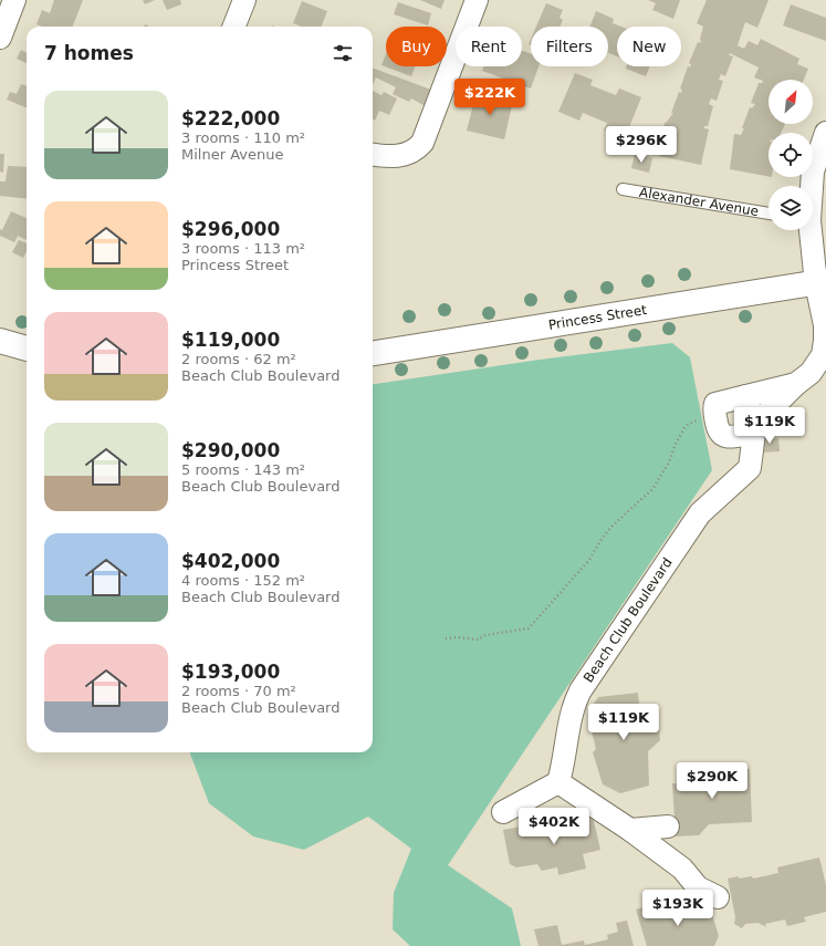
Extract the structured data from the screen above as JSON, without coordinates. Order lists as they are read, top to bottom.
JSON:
{
  "streets": {
    "street": ["Princess Street", "Beach Club Boulevard"],
    "lane": ["Alexander Avenue"]
  },
  "crossings": [
    ["Princess Street", "Beach Club Boulevard"]
  ],
  "north": "top right",
  "page": {
    "chip": [
      "Buy",
      "Rent",
      "Filters",
      "New"
    ],
    "heading": "7 homes",
    "price": [
      "$222K",
      "$296K",
      "$119K",
      "$119K",
      "$290K",
      "$402K",
      "$193K"
    ],
    "list": [
      {
        "name": "$222,000",
        "note": "3 rooms · 110 m² · Milner Avenue"
      },
      {
        "name": "$296,000",
        "note": "3 rooms · 113 m² · Princess Street"
      },
      {
        "name": "$119,000",
        "note": "2 rooms · 62 m² · Beach Club Boulevard"
      },
      {
        "name": "$290,000",
        "note": "5 rooms · 143 m² · Beach Club Boulevard"
      },
      {
        "name": "$402,000",
        "note": "4 rooms · 152 m² · Beach Club Boulevard"
      },
      {
        "name": "$193,000",
        "note": "2 rooms · 70 m² · Beach Club Boulevard"
      }
    ]
  }
}
